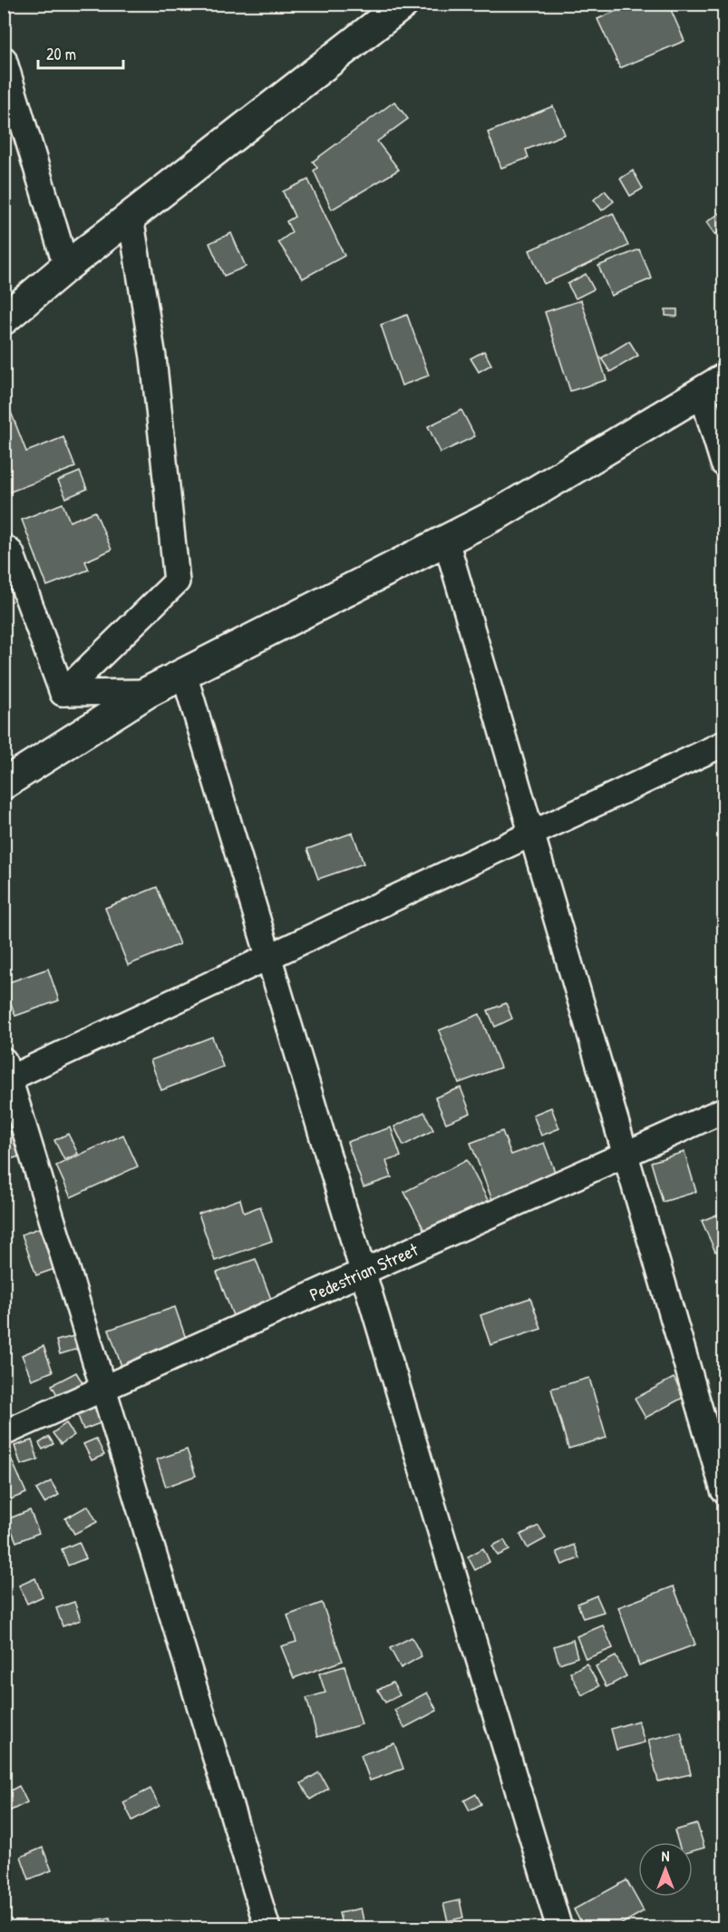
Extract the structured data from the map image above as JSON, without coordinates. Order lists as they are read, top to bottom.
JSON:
{
  "streets": {
    "street": ["Pedestrian Street"]
  },
  "scale_bar": "20 m",
  "north": "top"
}
